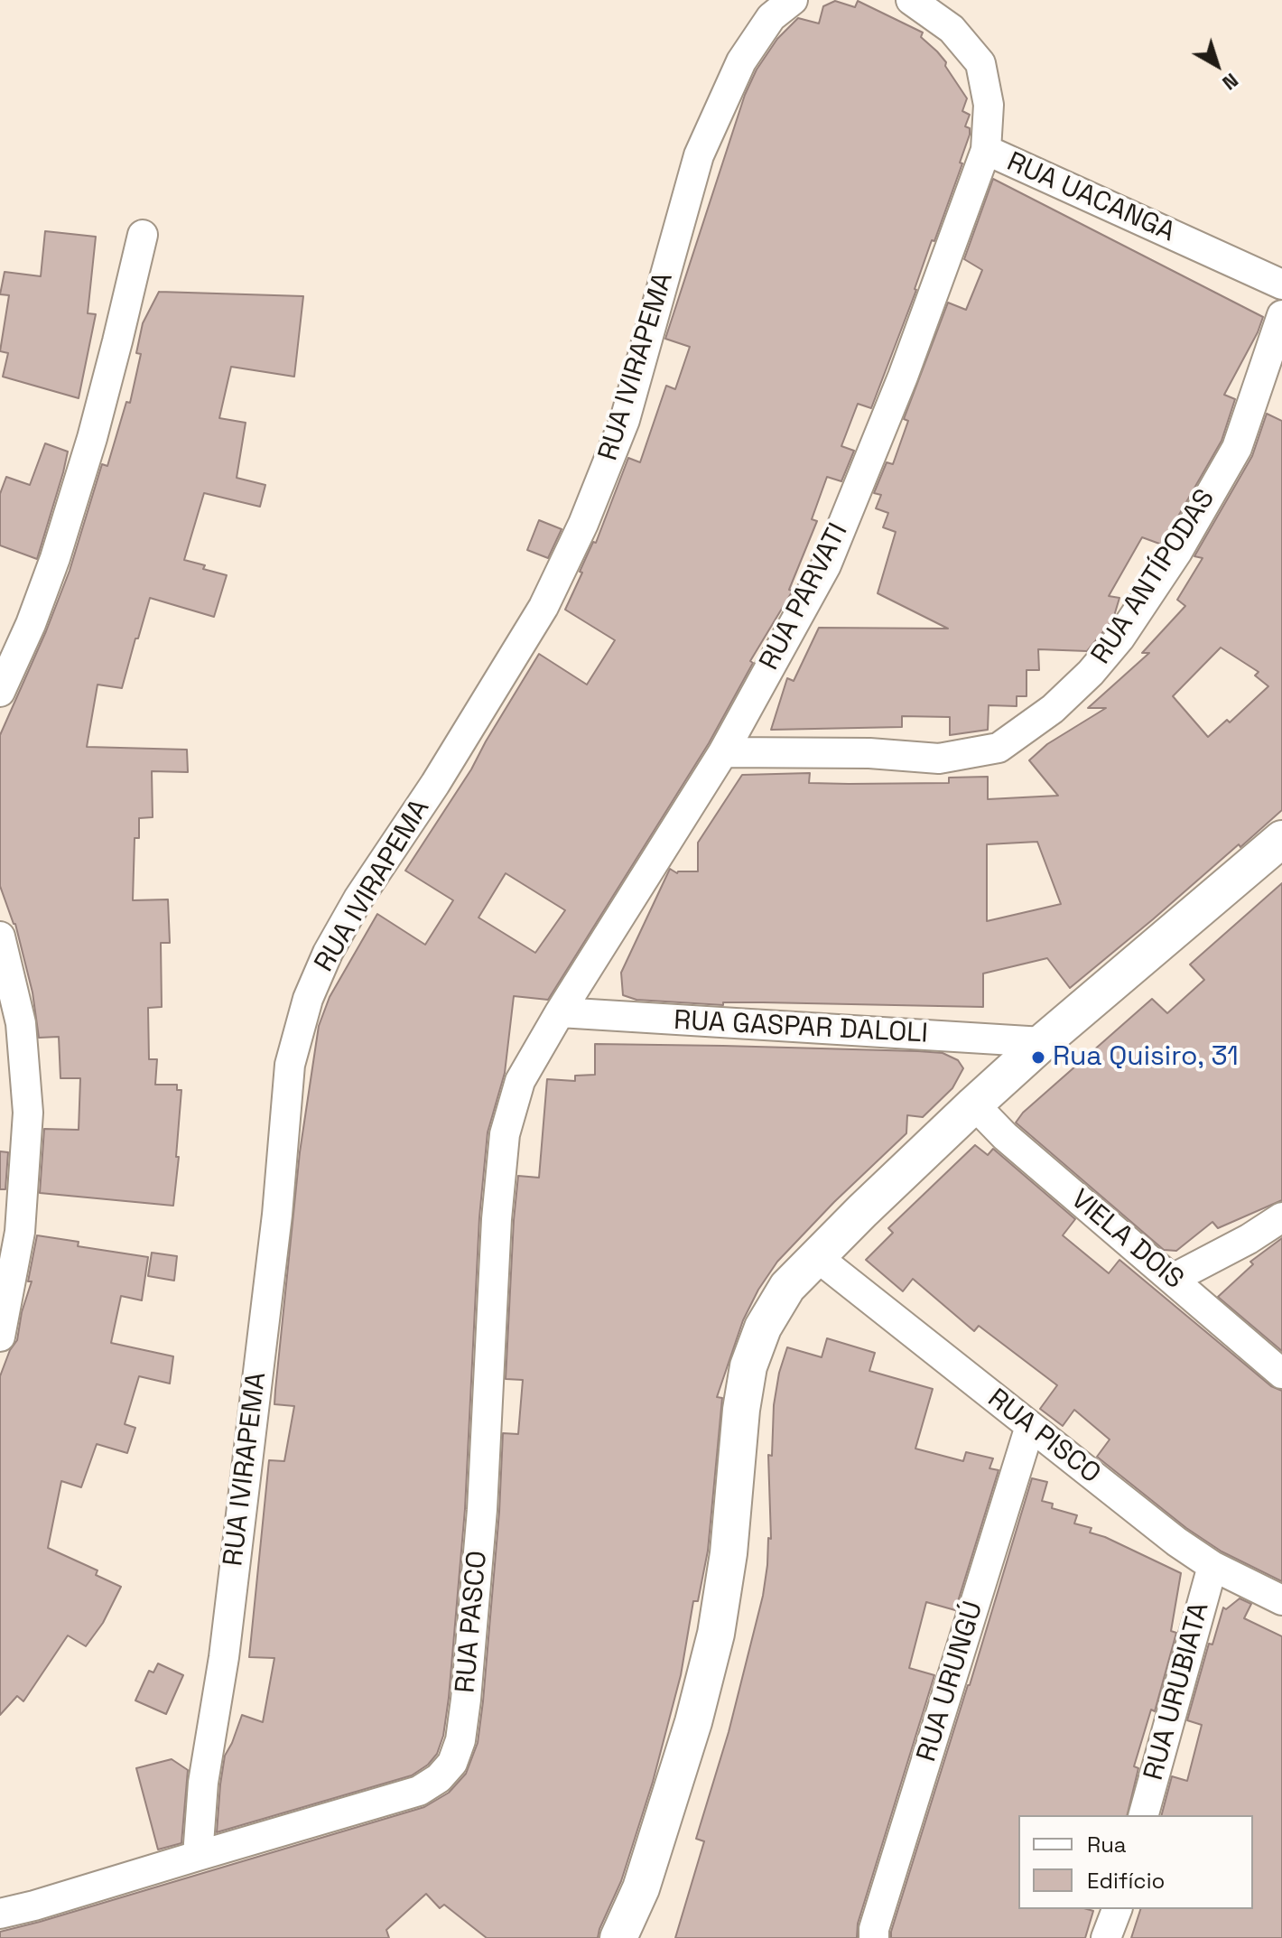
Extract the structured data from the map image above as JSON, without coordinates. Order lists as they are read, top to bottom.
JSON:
{
  "streets": {
    "street": [
      "RUA UACANGA",
      "RUA IVIRAPEMA",
      "RUA ANTÍPODAS",
      "RUA PARVATI",
      "RUA GASPAR DALOLI",
      "VIELA DOIS",
      "RUA PISCO",
      "RUA PASCO",
      "RUA URUNGÚ",
      "RUA URUBIATA"
    ]
  },
  "crossings": [
    ["RUA UACANGA", "RUA PARVATI"],
    ["RUA IVIRAPEMA", "RUA PASCO"],
    ["RUA ANTÍPODAS", "RUA PARVATI"],
    ["RUA PARVATI", "RUA GASPAR DALOLI"],
    ["RUA PARVATI", "RUA PASCO"],
    ["RUA GASPAR DALOLI", "RUA PASCO"],
    ["RUA PISCO", "RUA URUNGÚ"],
    ["RUA PISCO", "RUA URUBIATA"]
  ],
  "places": ["Rua Quisiro, 31"],
  "legend": ["Rua", "Edifício"],
  "north": "bottom right"
}
